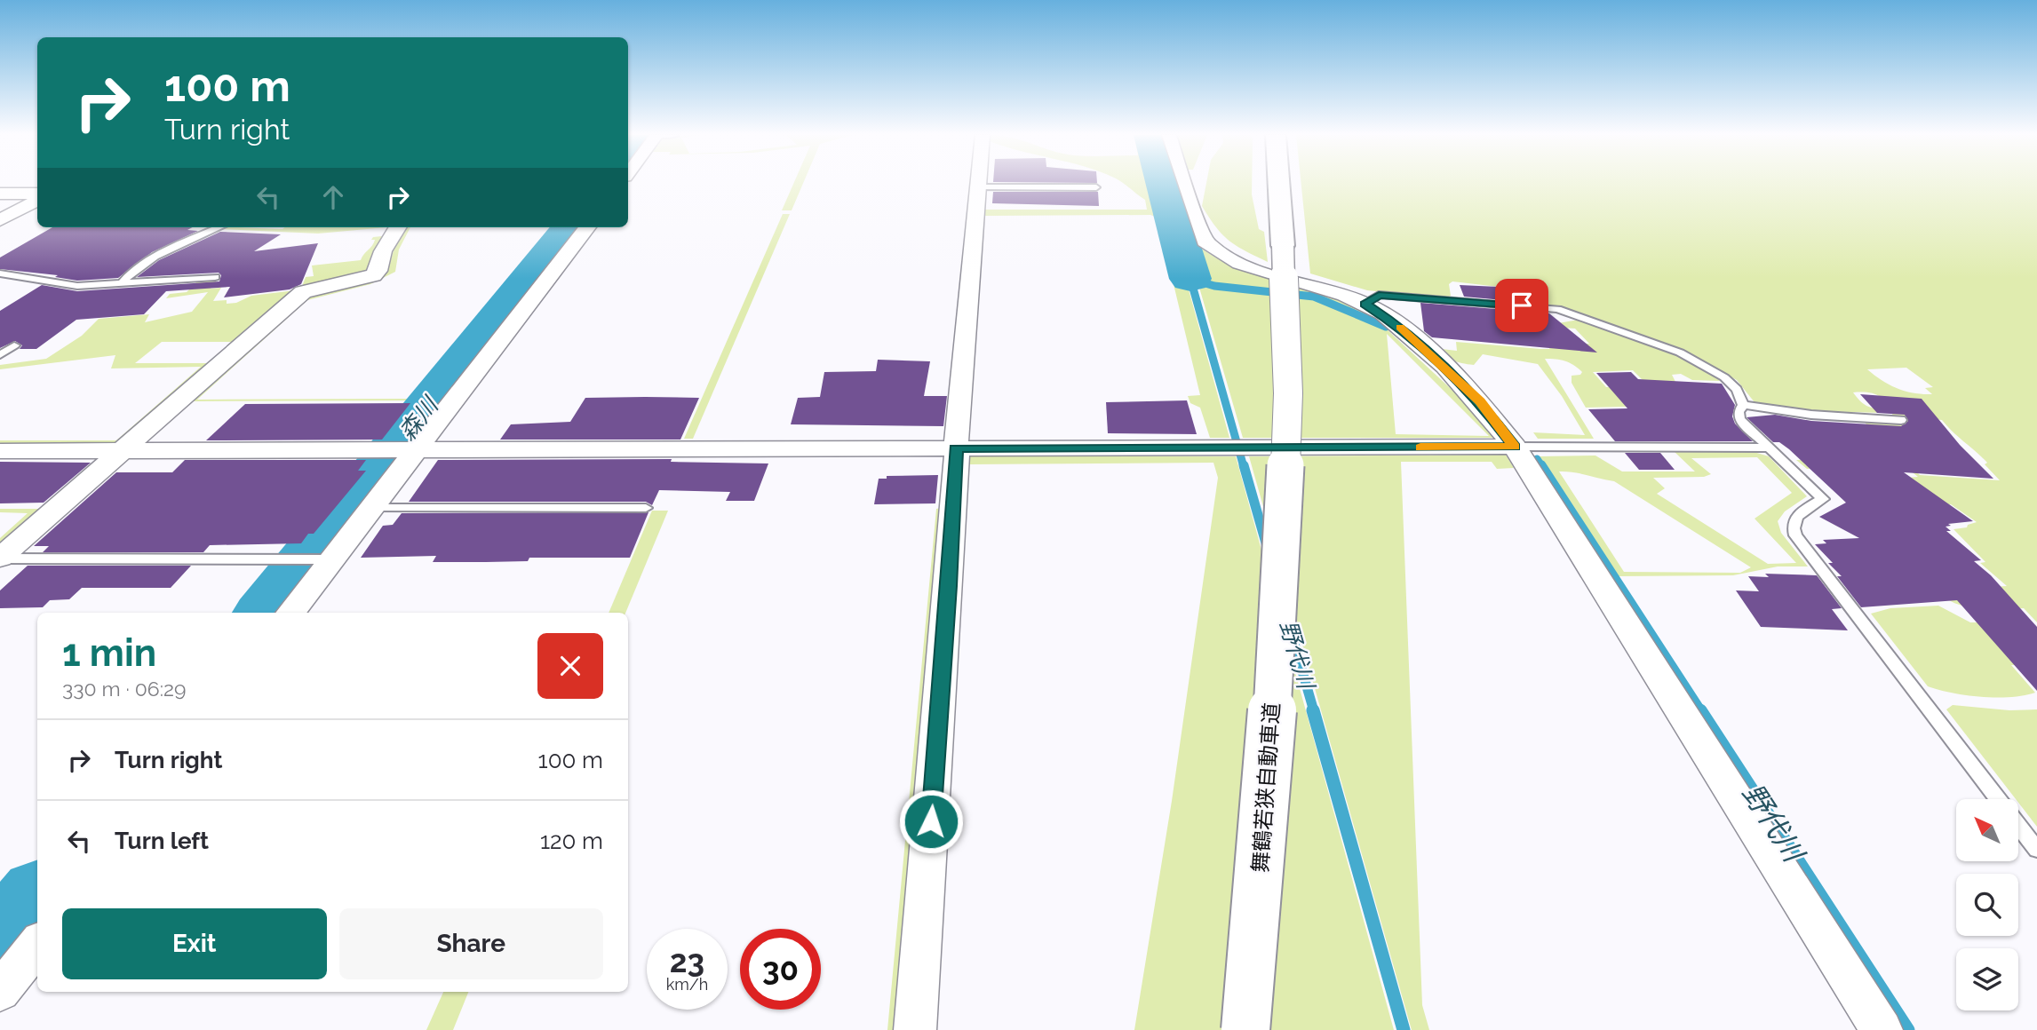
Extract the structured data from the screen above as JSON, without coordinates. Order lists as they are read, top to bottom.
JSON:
{
  "streets": {
    "highway": ["舞鶴若狭自動車道"]
  },
  "water": ["森川", "野代川"],
  "north": "top left",
  "page": {
    "turn": ["100 m", "Turn right"],
    "heading": ["1 min", "330 m · 06:29"],
    "list": [
      {
        "name": "Turn right",
        "value": "100 m"
      },
      {
        "name": "Turn left",
        "value": "120 m"
      }
    ],
    "buttons": ["Exit", "Share"],
    "speed": "23 km/h",
    "limit": "30"
  }
}
